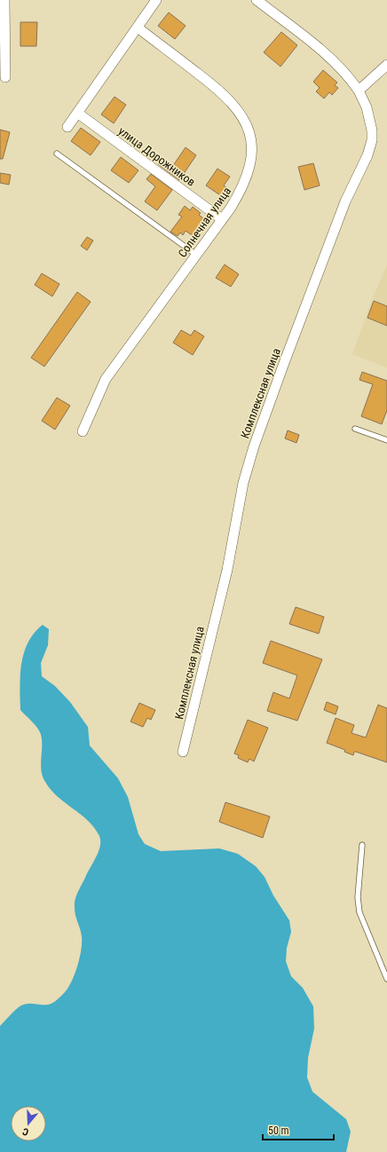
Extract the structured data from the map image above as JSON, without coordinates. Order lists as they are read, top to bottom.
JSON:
{
  "streets": {
    "street": ["улица Дорожников", "Солнечная улица", "Комплексная улица"]
  },
  "crossings": [
    ["улица Дорожников", "Солнечная улица"]
  ],
  "scale_bar": "50 m",
  "north": "bottom"
}
